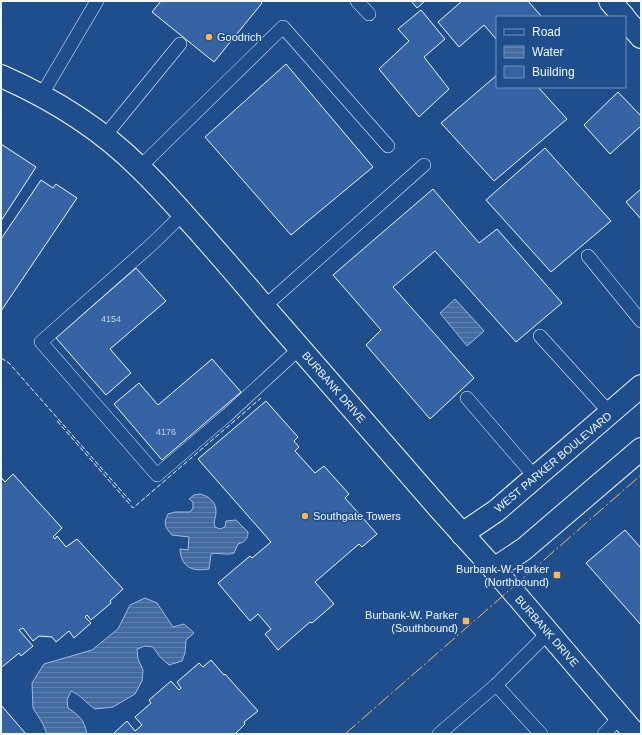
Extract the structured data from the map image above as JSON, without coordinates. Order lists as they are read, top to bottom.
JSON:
{
  "streets": {
    "main road": ["BURBANK DRIVE", "WEST PARKER BOULEVARD"]
  },
  "crossings": [
    ["BURBANK DRIVE", "WEST PARKER BOULEVARD"]
  ],
  "places": {
    "other": ["Goodrich", "Southgate Towers"],
    "transit": ["Burbank-W. Parker (Northbound)", "Burbank-W. Parker (Southbound)"]
  },
  "house_numbers": ["4154", "4176"],
  "legend": ["Road", "Water", "Building"]
}
